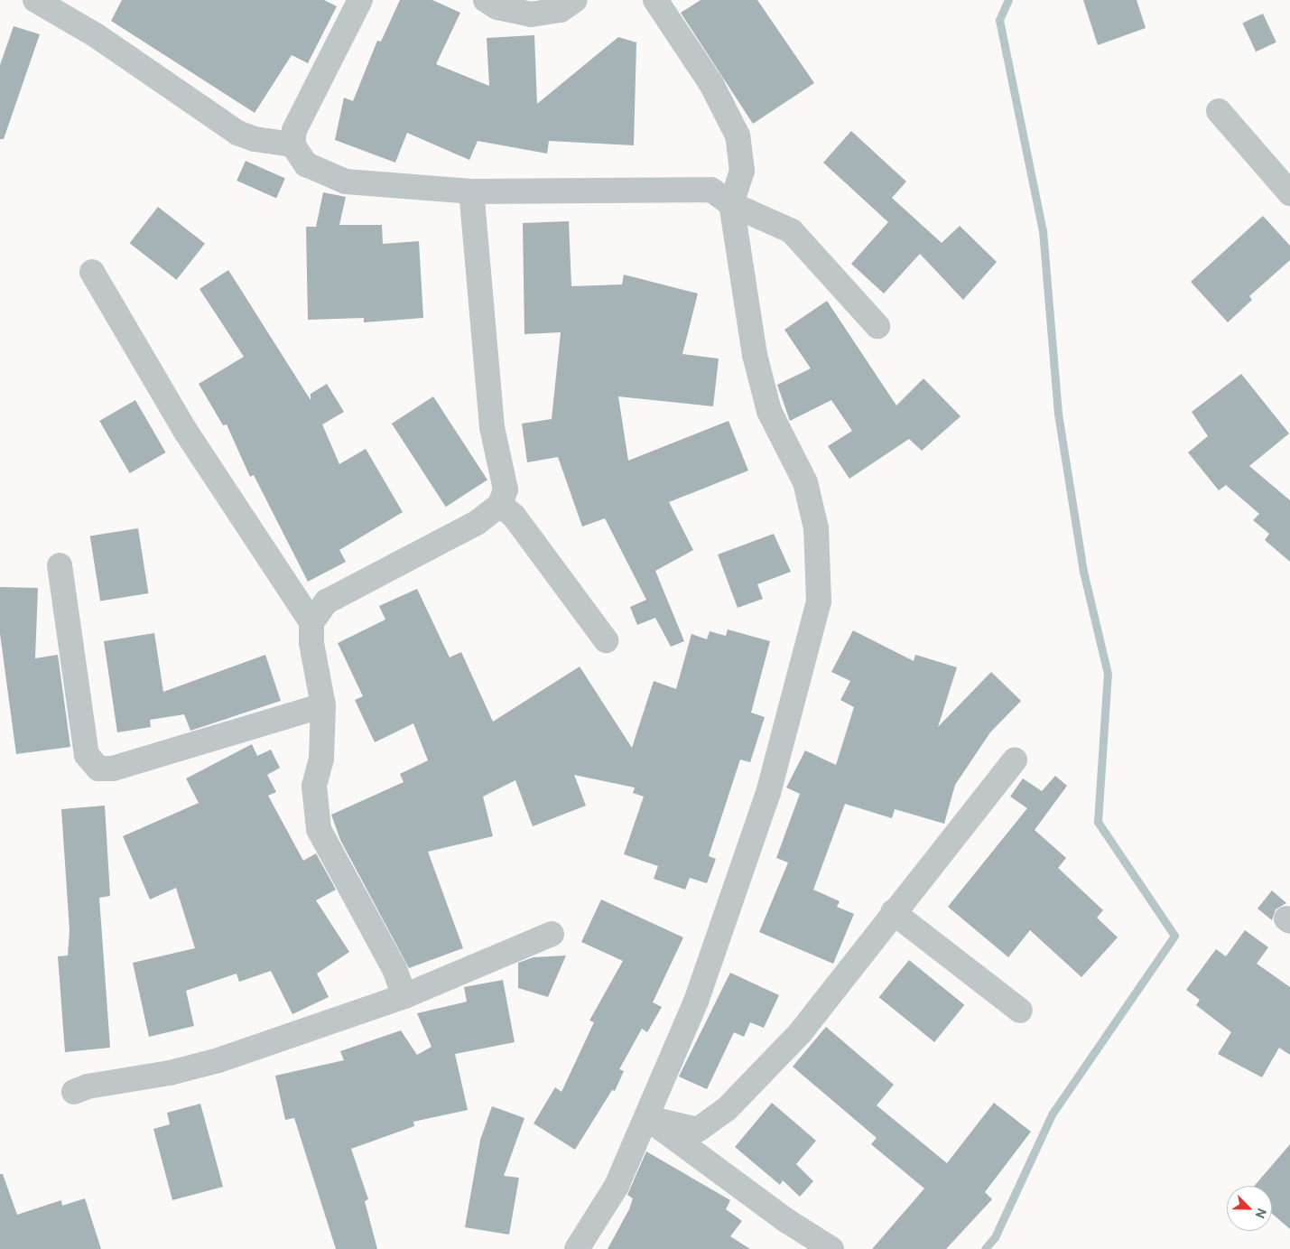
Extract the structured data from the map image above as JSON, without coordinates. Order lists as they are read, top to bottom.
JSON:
{
  "north": "bottom right"
}
